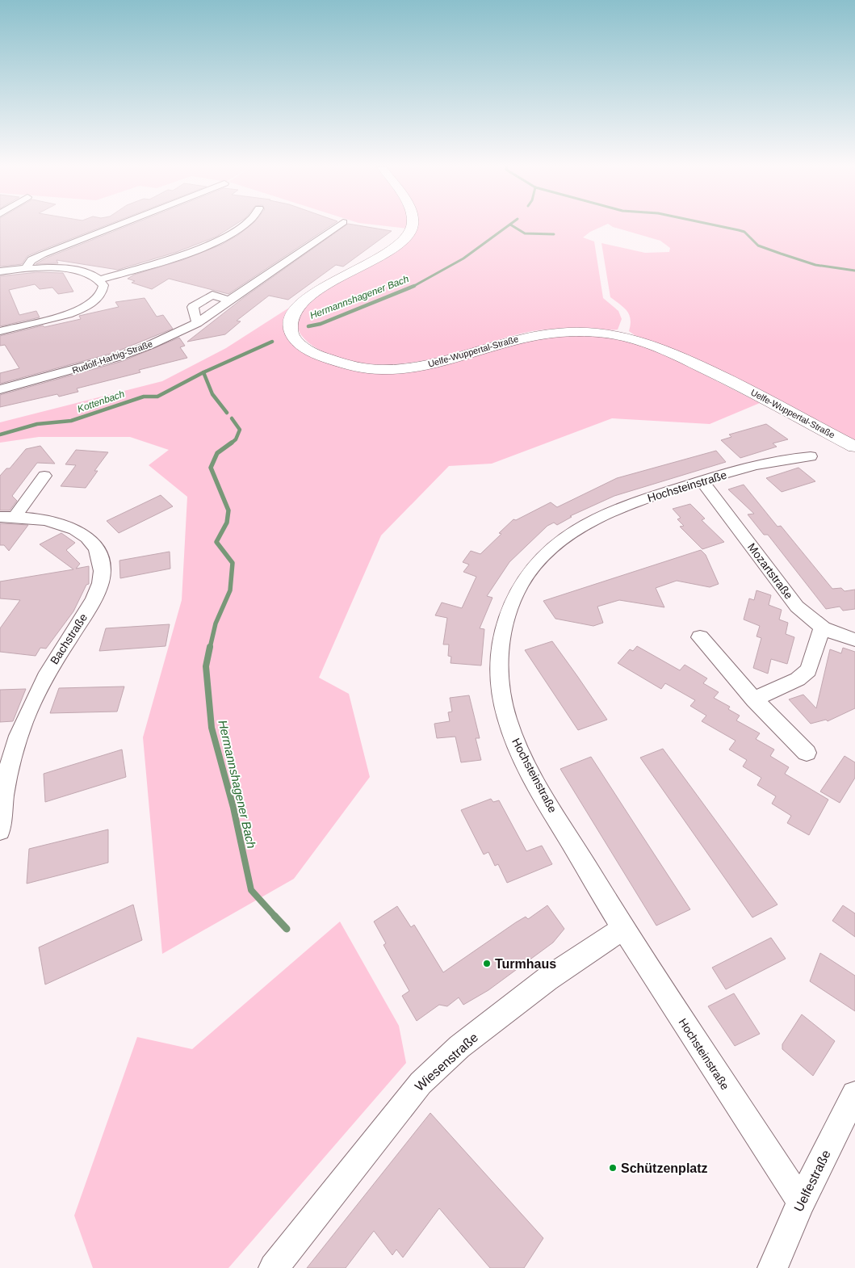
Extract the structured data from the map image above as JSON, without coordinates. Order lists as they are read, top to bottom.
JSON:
{
  "streets": {
    "main road": ["Uelfe-Wuppertal-Straße"],
    "street": [
      "Rudolf-Harbig-Straße",
      "Hochsteinstraße",
      "Mozartstraße",
      "Bachstraße",
      "Wiesenstraße",
      "Uelfestraße"
    ]
  },
  "crossings": [
    ["Hochsteinstraße", "Mozartstraße"],
    ["Hochsteinstraße", "Wiesenstraße"],
    ["Hochsteinstraße", "Uelfestraße"]
  ],
  "water": ["Hermannshagener Bach", "Kottenbach"],
  "places": ["Turmhaus", "Schützenplatz"]
}
